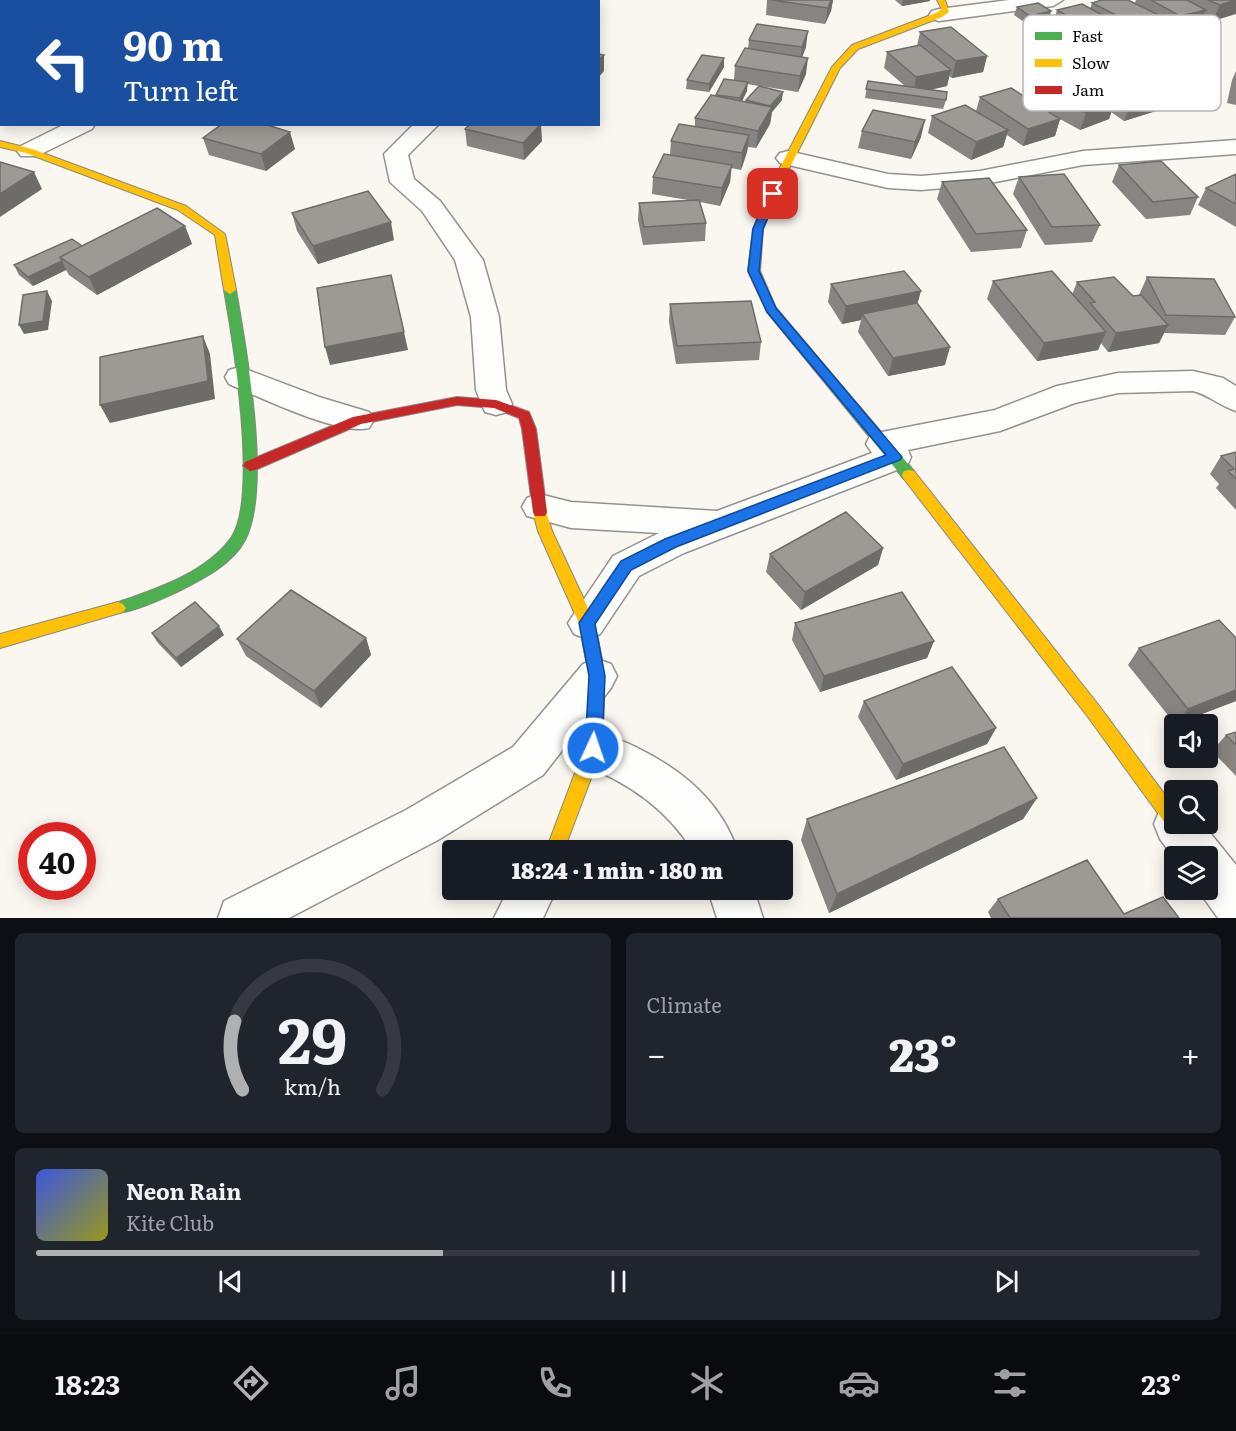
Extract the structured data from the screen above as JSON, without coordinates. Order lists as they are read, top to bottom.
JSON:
{
  "legend": ["Fast", "Slow", "Jam"],
  "page": {
    "turn": ["90 m", "Turn left"],
    "limit": "40",
    "trip": "18:24 · 1 min · 180 m",
    "tile": "Climate",
    "heat": ["−", "23°", "+"],
    "song": ["Neon Rain", "Kite Club"],
    "tabs": ["18:23", "23°"],
    "gauge": ["29", "km/h"]
  }
}
